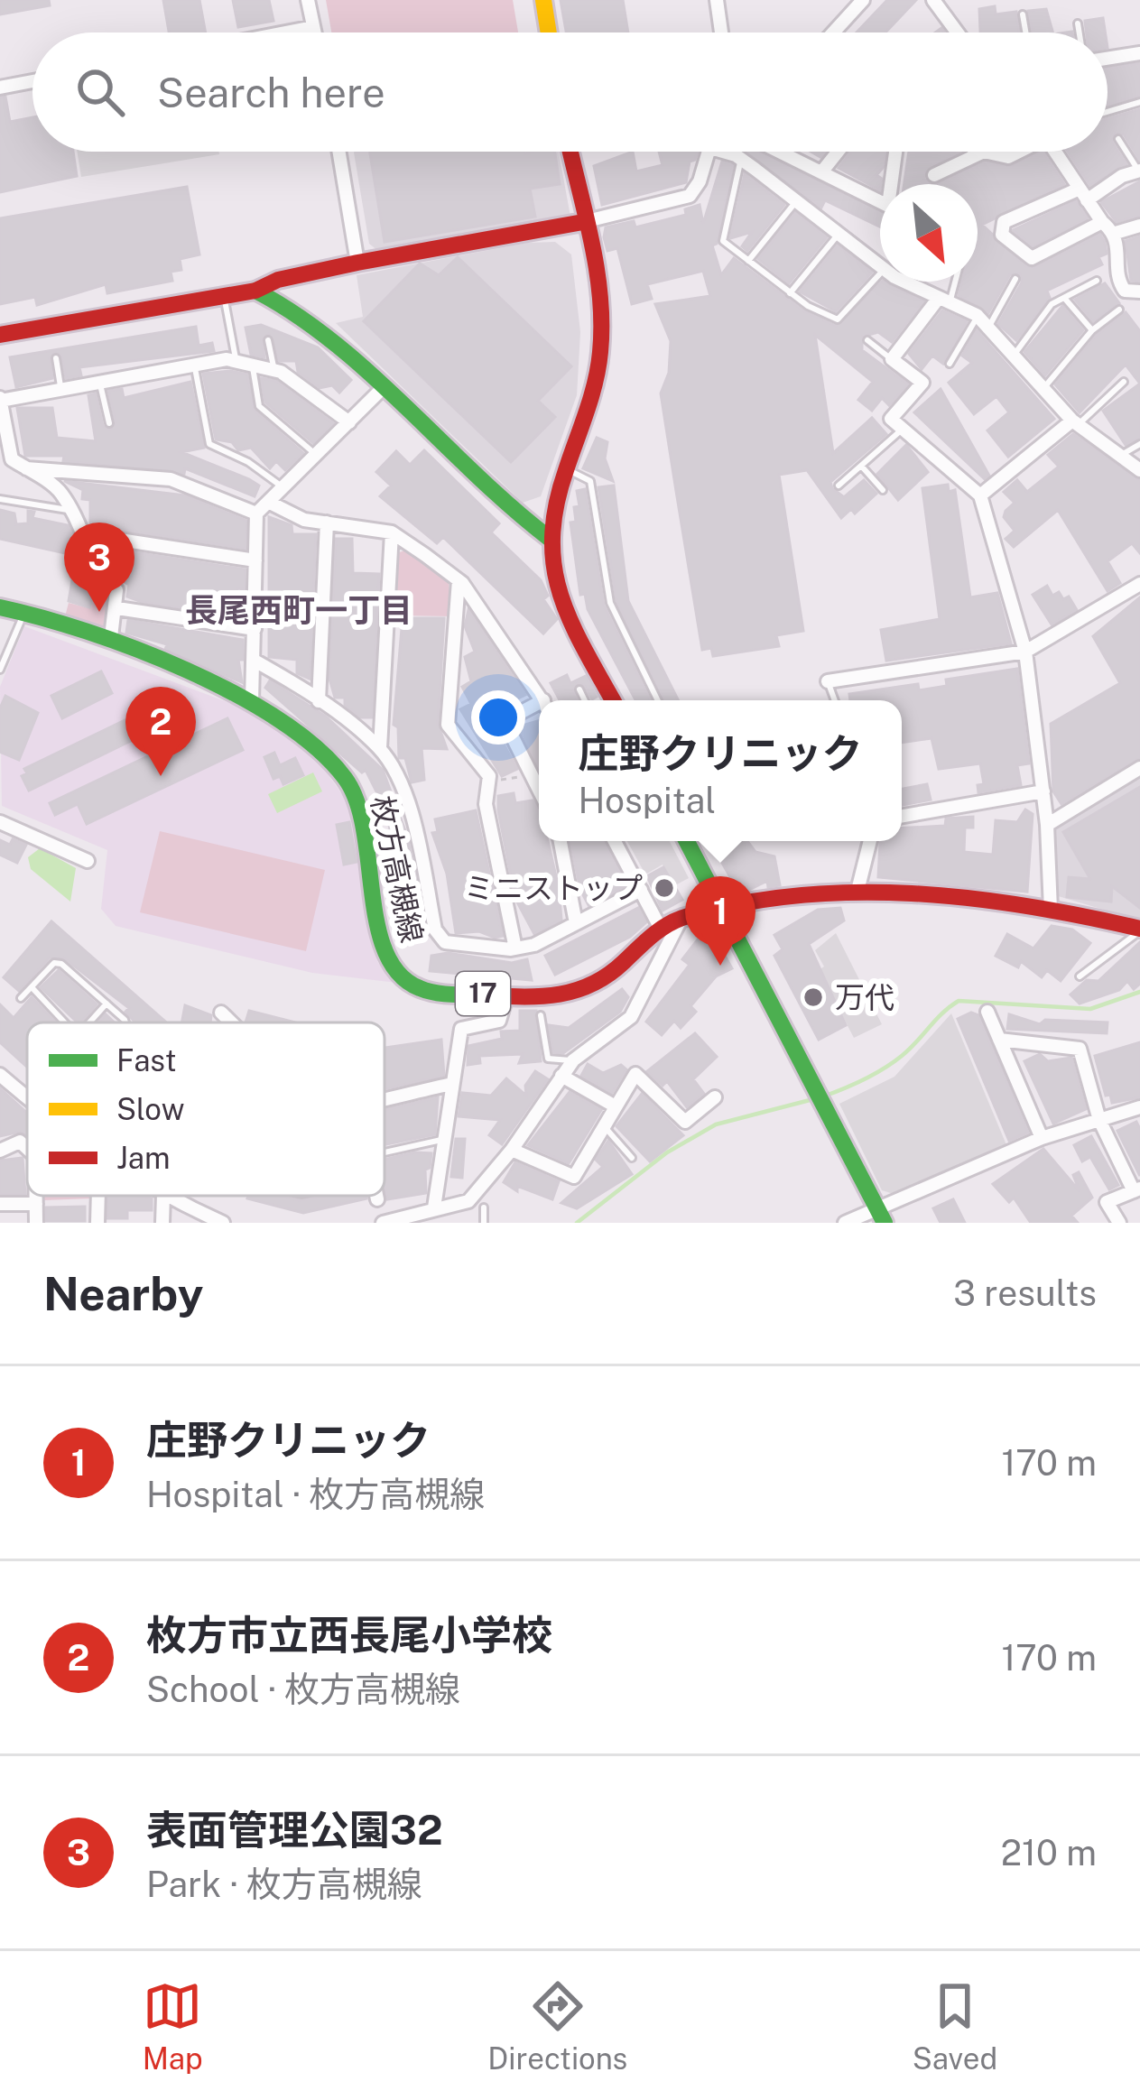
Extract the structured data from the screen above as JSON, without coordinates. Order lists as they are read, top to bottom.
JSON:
{
  "streets": {
    "street": ["枚方高槻線", "17"]
  },
  "districts": ["長尾西町一丁目"],
  "places": ["ミニストップ", "万代"],
  "legend": ["Fast", "Slow", "Jam"],
  "north": "bottom right",
  "page": {
    "search": "Search here",
    "pins": ["3", "2", "1"],
    "popup": ["庄野クリニック", "Hospital"],
    "heading": ["Nearby", "3 results"],
    "list": [
      {
        "mark": "1",
        "name": "庄野クリニック",
        "note": "Hospital · 枚方高槻線",
        "value": "170 m"
      },
      {
        "mark": "2",
        "name": "枚方市立西長尾小学校",
        "note": "School · 枚方高槻線",
        "value": "170 m"
      },
      {
        "mark": "3",
        "name": "表面管理公園32",
        "note": "Park · 枚方高槻線",
        "value": "210 m"
      }
    ],
    "nav": ["Map", "Directions", "Saved"]
  }
}
